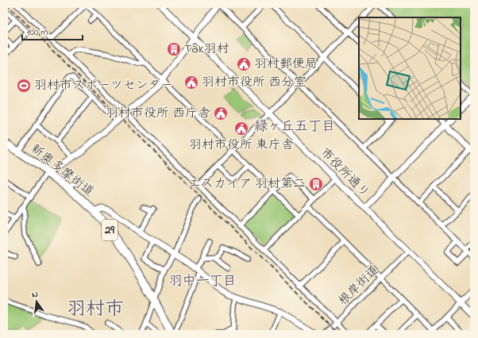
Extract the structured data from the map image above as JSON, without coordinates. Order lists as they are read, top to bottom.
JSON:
{
  "streets": {
    "main road": ["新奥多摩街道", "29"],
    "street": ["市役所通り", "根岸街道"]
  },
  "crossings": [
    ["市役所通り", "根岸街道"]
  ],
  "districts": ["緑ヶ丘五丁目", "羽中一丁目", "羽村市"],
  "places": {
    "building": ["Tak羽村", "エスカイア 羽村第二"],
    "public building": [
      "羽村郵便局",
      "羽村市役所 西分室",
      "羽村市役所 西庁舎",
      "羽村市役所 東庁舎"
    ],
    "sports": ["羽村市スポーツセンター"]
  },
  "scale_bar": "100 m",
  "north": "top"
}
